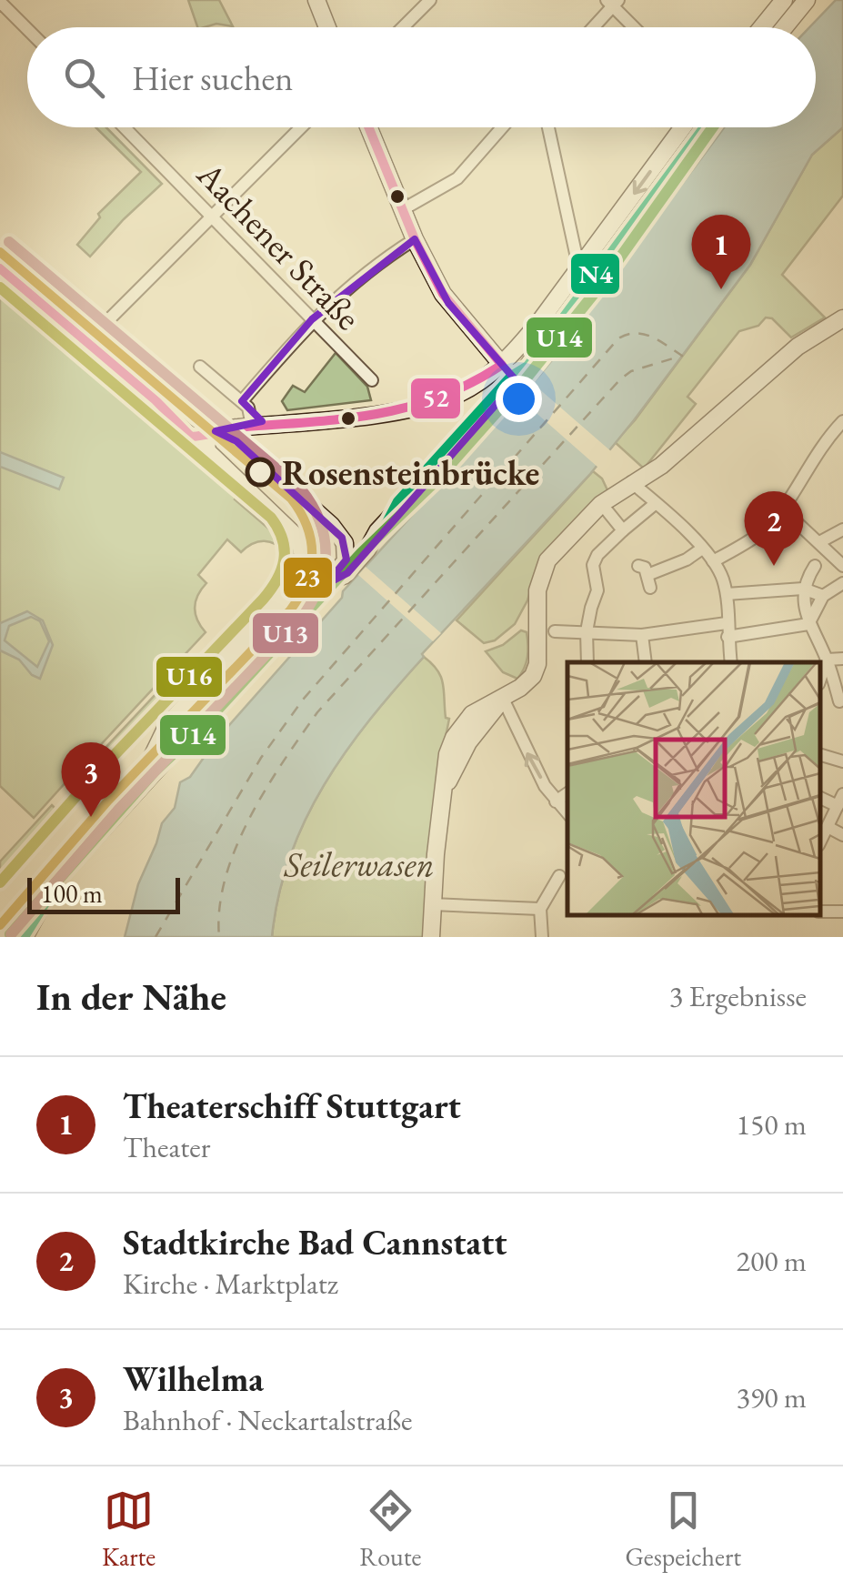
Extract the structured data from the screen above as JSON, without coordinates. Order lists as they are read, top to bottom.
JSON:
{
  "streets": {
    "street": ["Aachener Straße"]
  },
  "parks": ["Seilerwasen"],
  "places": ["Rosensteinbrücke"],
  "lines": [
    "transit line U14",
    "transit line N4",
    "transit line 52",
    "transit line U13",
    "transit line 23",
    "transit line U16"
  ],
  "scale_bar": "100 m",
  "page": {
    "search": "Hier suchen",
    "pins": ["1", "2", "3"],
    "scale": "100 m",
    "heading": ["In der Nähe", "3 Ergebnisse"],
    "list": [
      {
        "mark": "1",
        "name": "Theaterschiff Stuttgart",
        "note": "Theater",
        "value": "150 m"
      },
      {
        "mark": "2",
        "name": "Stadtkirche Bad Cannstatt",
        "note": "Kirche · Marktplatz",
        "value": "200 m"
      },
      {
        "mark": "3",
        "name": "Wilhelma",
        "note": "Bahnhof · Neckartalstraße",
        "value": "390 m"
      }
    ],
    "nav": ["Karte", "Route", "Gespeichert"]
  }
}
